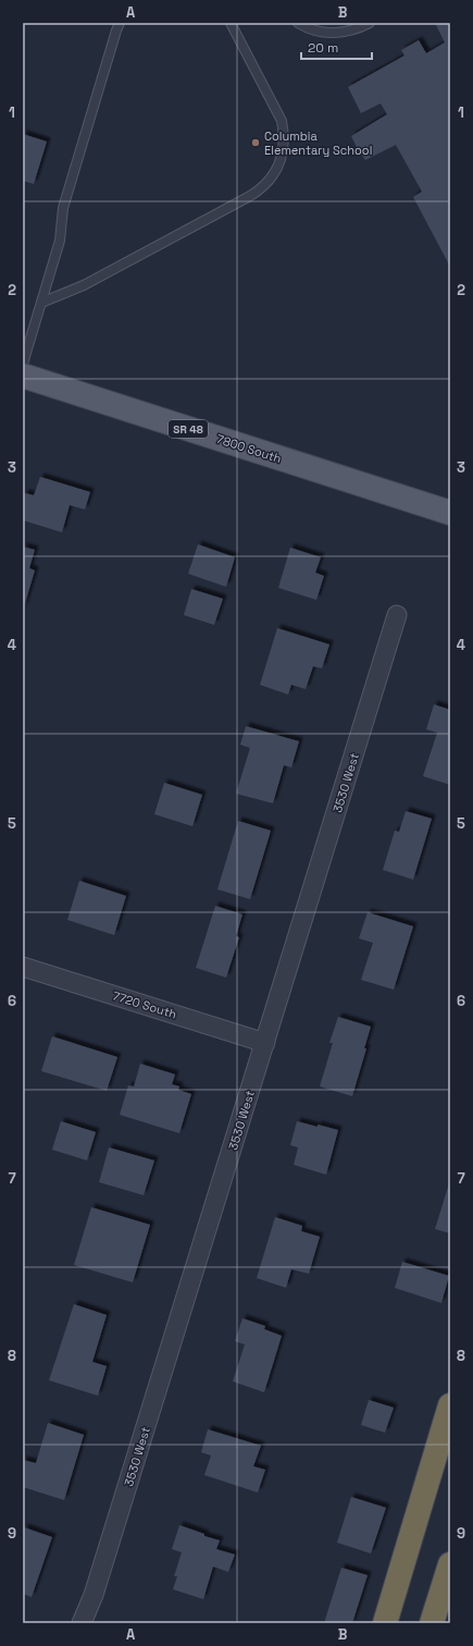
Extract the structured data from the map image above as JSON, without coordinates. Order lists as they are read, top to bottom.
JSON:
{
  "streets": {
    "main road": ["SR 48", "7800 South"],
    "street": ["3530 West", "7720 South"]
  },
  "crossings": [
    ["3530 West", "7720 South"]
  ],
  "places": ["Columbia Elementary School"],
  "scale_bar": "20 m",
  "grid": {
    "columns": ["A", "B"],
    "rows": [
      "1",
      "2",
      "3",
      "4",
      "5",
      "6",
      "7",
      "8",
      "9"
    ]
  }
}
